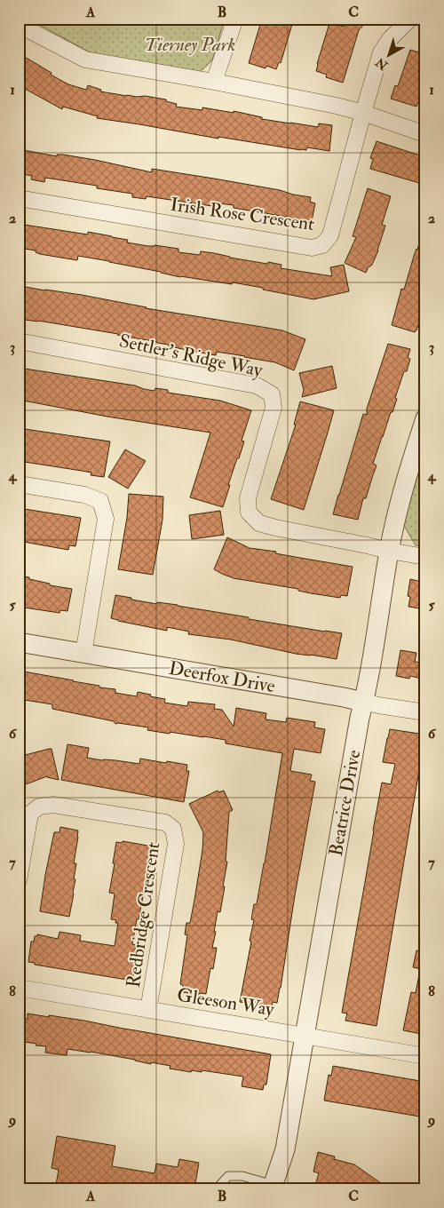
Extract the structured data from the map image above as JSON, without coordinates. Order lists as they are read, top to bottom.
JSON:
{
  "streets": {
    "street": [
      "Irish Rose Crescent",
      "Settler's Ridge Way",
      "Deerfox Drive",
      "Beatrice Drive",
      "Redbridge Crescent",
      "Gleeson Way"
    ]
  },
  "crossings": [
    ["Settler's Ridge Way", "Beatrice Drive"],
    ["Deerfox Drive", "Beatrice Drive"],
    ["Beatrice Drive", "Gleeson Way"],
    ["Redbridge Crescent", "Gleeson Way"]
  ],
  "parks": ["Tierney Park"],
  "north": "bottom left",
  "grid": {
    "columns": ["A", "B", "C"],
    "rows": [
      "1",
      "2",
      "3",
      "4",
      "5",
      "6",
      "7",
      "8",
      "9"
    ]
  }
}
